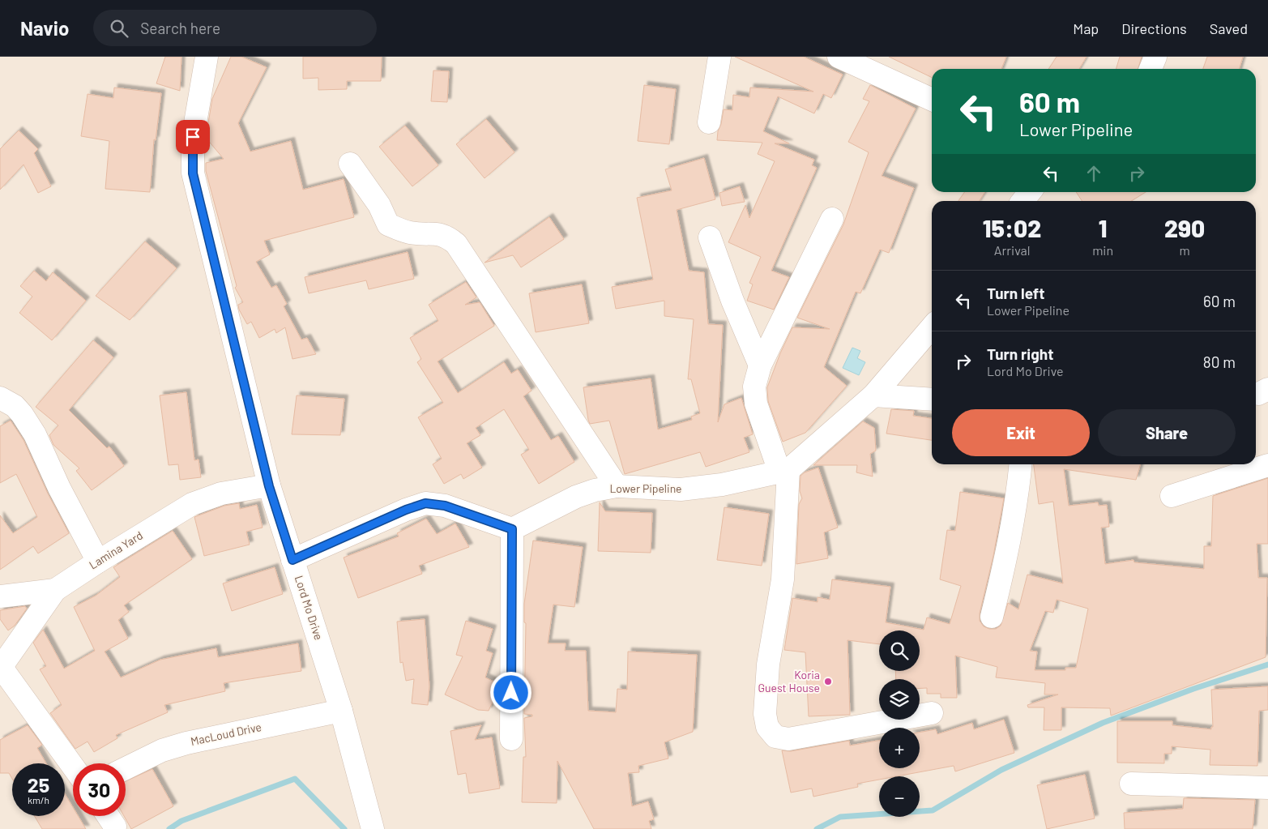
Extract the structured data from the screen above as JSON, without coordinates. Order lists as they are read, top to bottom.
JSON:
{
  "streets": {
    "street": [
      "Lower Pipeline",
      "Lamina Yard",
      "Lord Mo Drive",
      "MacLoud Drive"
    ]
  },
  "crossings": [
    ["Lamina Yard", "Lord Mo Drive"],
    ["Lord Mo Drive", "MacLoud Drive"]
  ],
  "places": ["Koria Guest House"],
  "page": {
    "header": "Navio",
    "search": "Search here",
    "nav": ["Map", "Directions", "Saved"],
    "turn": ["60 m", "Lower Pipeline"],
    "eta": [
      "15:02",
      "Arrival",
      "1",
      "min",
      "290",
      "m"
    ],
    "list": [
      {
        "name": "Turn left",
        "note": "Lower Pipeline",
        "value": "60 m"
      },
      {
        "name": "Turn right",
        "note": "Lord Mo Drive",
        "value": "80 m"
      }
    ],
    "buttons": ["Exit", "Share"],
    "map_buttons": ["+", "−"],
    "speed": "25 km/h",
    "limit": "30"
  }
}
